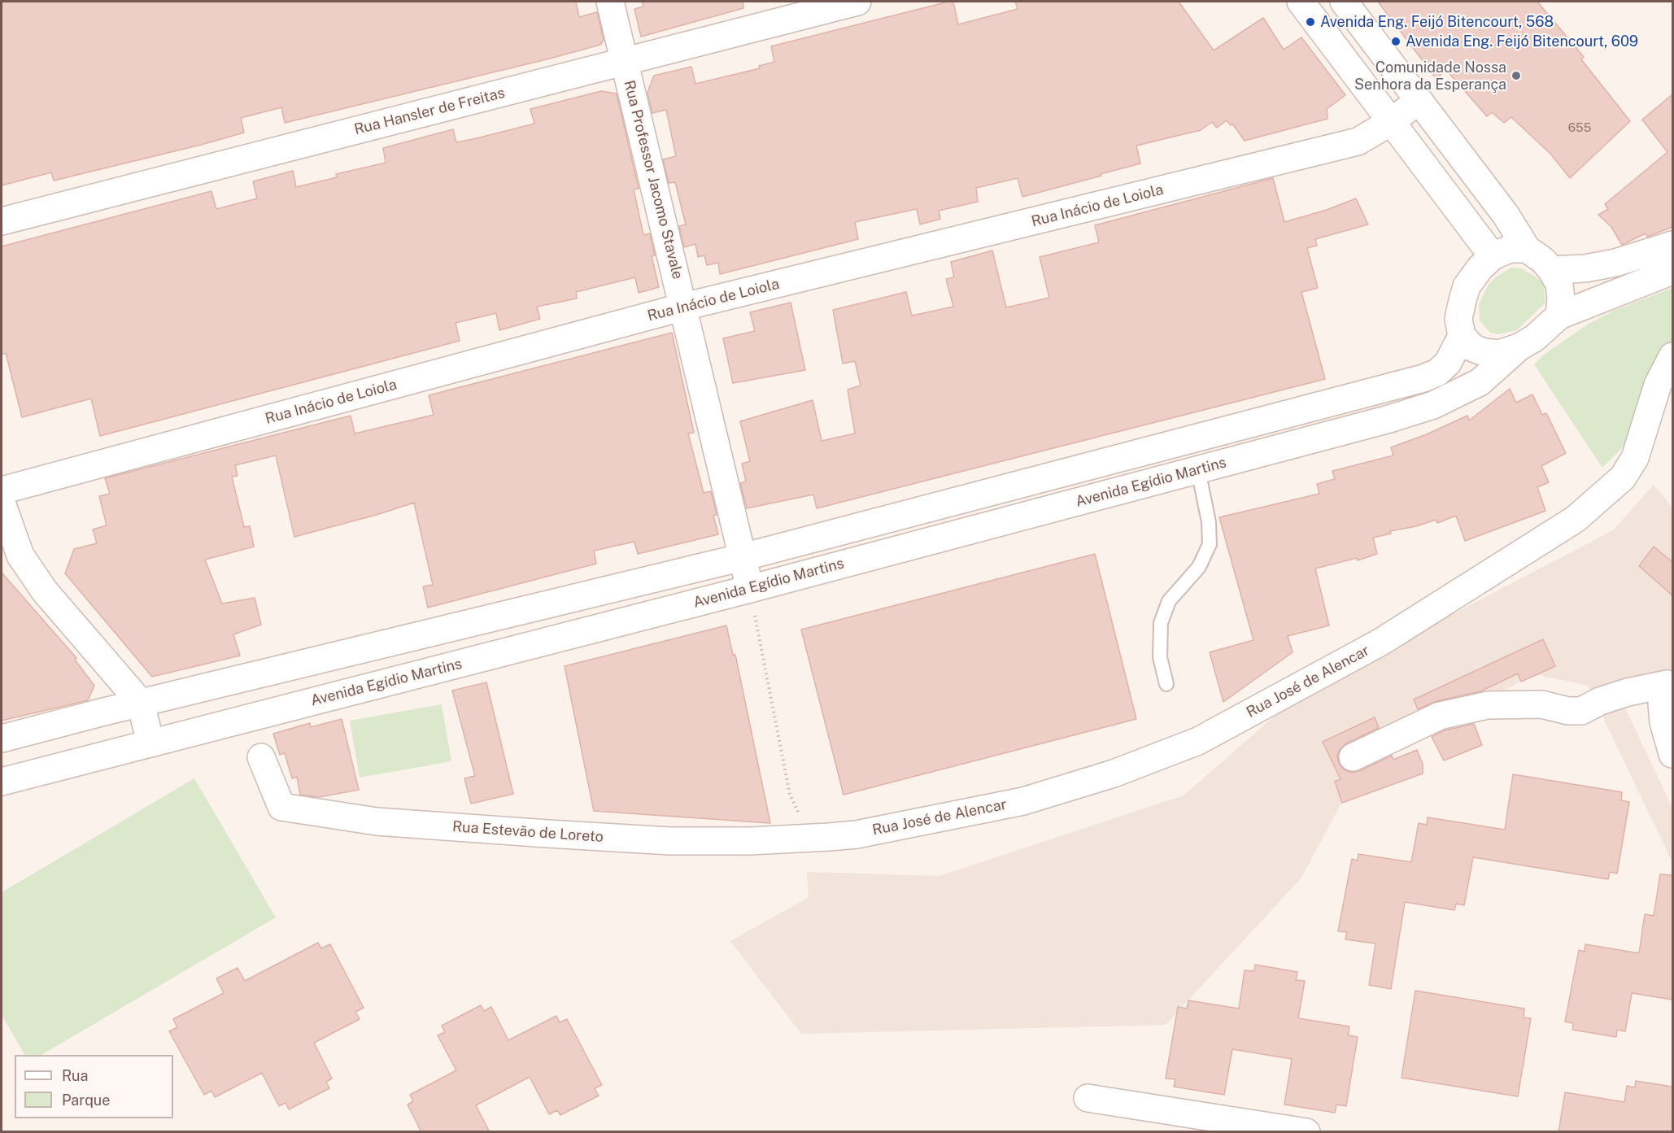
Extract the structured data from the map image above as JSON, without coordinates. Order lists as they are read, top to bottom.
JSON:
{
  "streets": {
    "street": [
      "Rua Hansler de Freitas",
      "Rua Professor Jacomo Stavale",
      "Rua Inácio de Loiola",
      "Avenida Egídio Martins",
      "Rua José de Alencar",
      "Rua Estevão de Loreto"
    ]
  },
  "crossings": [
    ["Rua Hansler de Freitas", "Rua Professor Jacomo Stavale"],
    ["Rua Professor Jacomo Stavale", "Rua Inácio de Loiola"],
    ["Rua Professor Jacomo Stavale", "Avenida Egídio Martins"],
    ["Rua José de Alencar", "Rua Estevão de Loreto"]
  ],
  "places": ["Avenida Eng. Feijó Bitencourt, 568", "Avenida Eng. Feijó Bitencourt, 609", "Comunidade Nossa Senhora da Esperança"],
  "house_numbers": ["655"],
  "legend": ["Rua", "Parque"]
}
